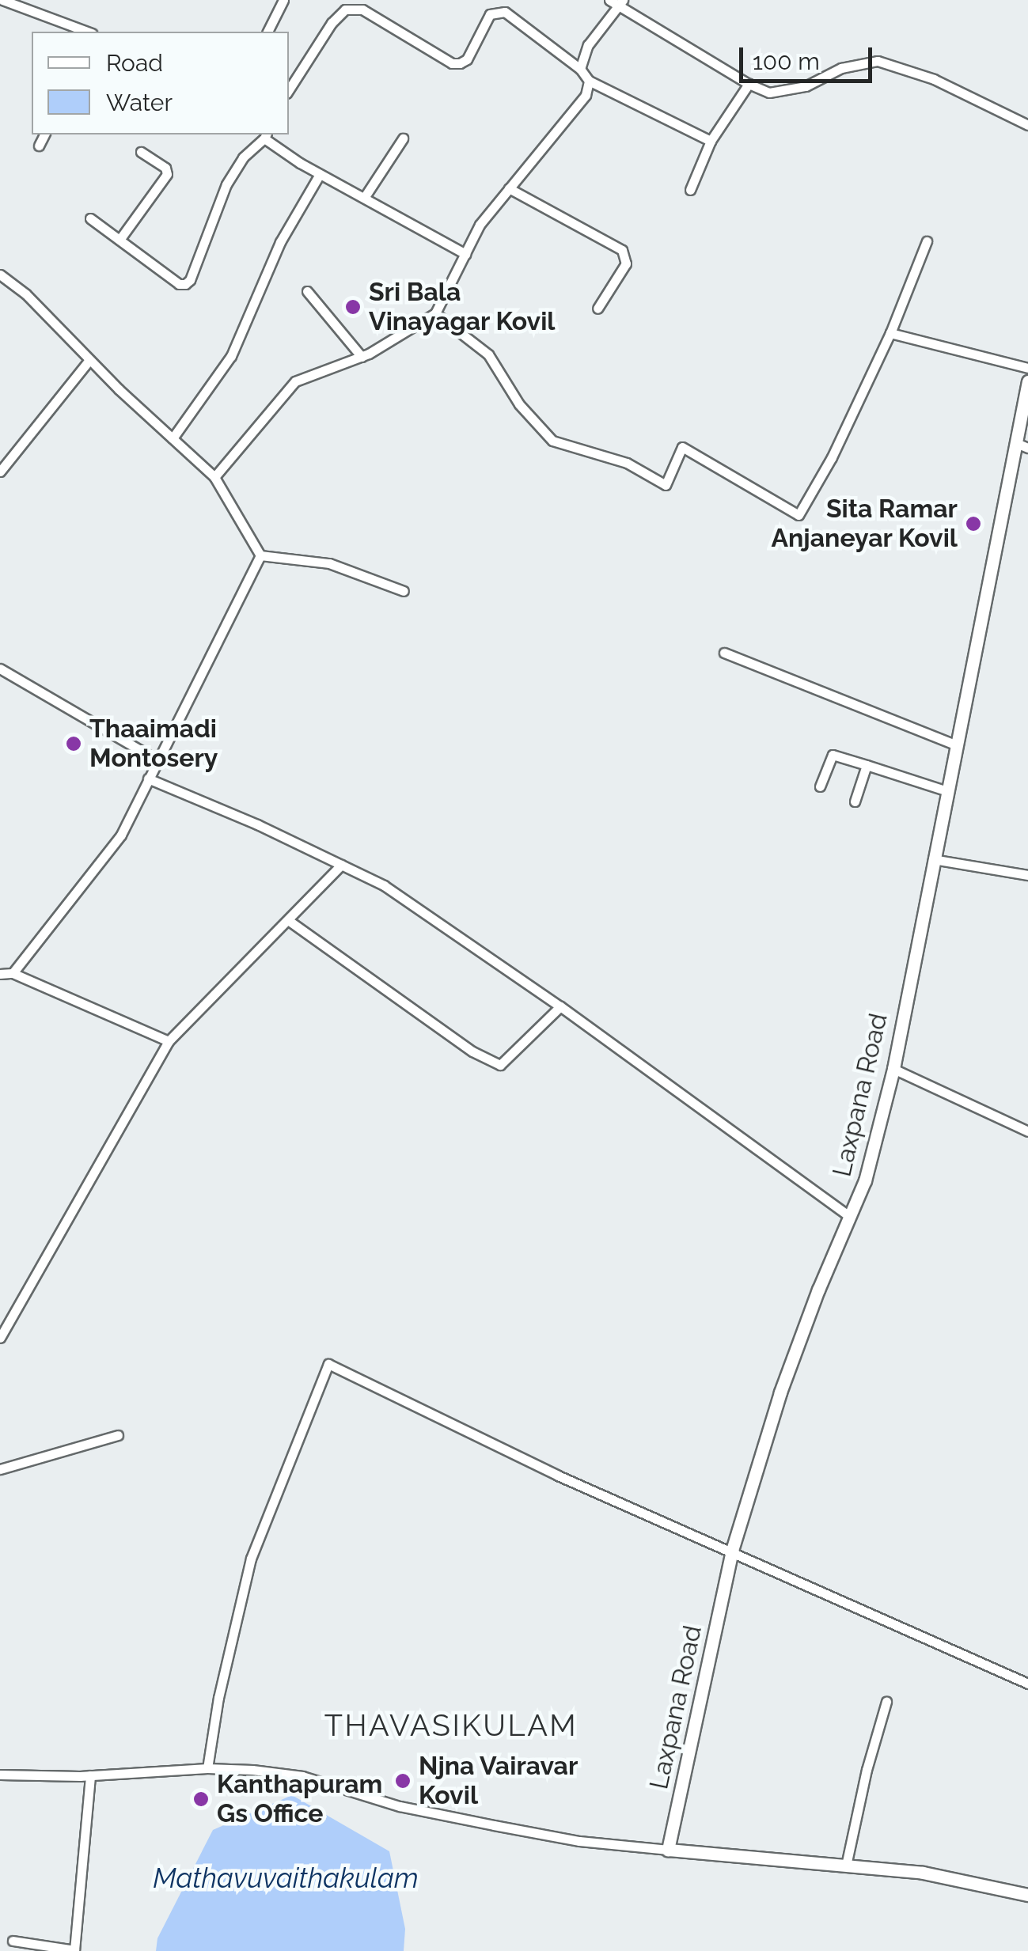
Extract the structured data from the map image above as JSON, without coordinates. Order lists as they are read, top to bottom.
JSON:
{
  "streets": {
    "street": ["Laxpana Road"]
  },
  "districts": ["THAVASIKULAM"],
  "water": ["Mathavuvaithakulam"],
  "places": [
    "Sri Bala Vinayagar Kovil",
    "Sita Ramar Anjaneyar Kovil",
    "Thaaimadi Montosery",
    "Njna Vairavar Kovil",
    "Kanthapuram Gs Office"
  ],
  "legend": ["Road", "Water"],
  "scale_bar": "100 m"
}
